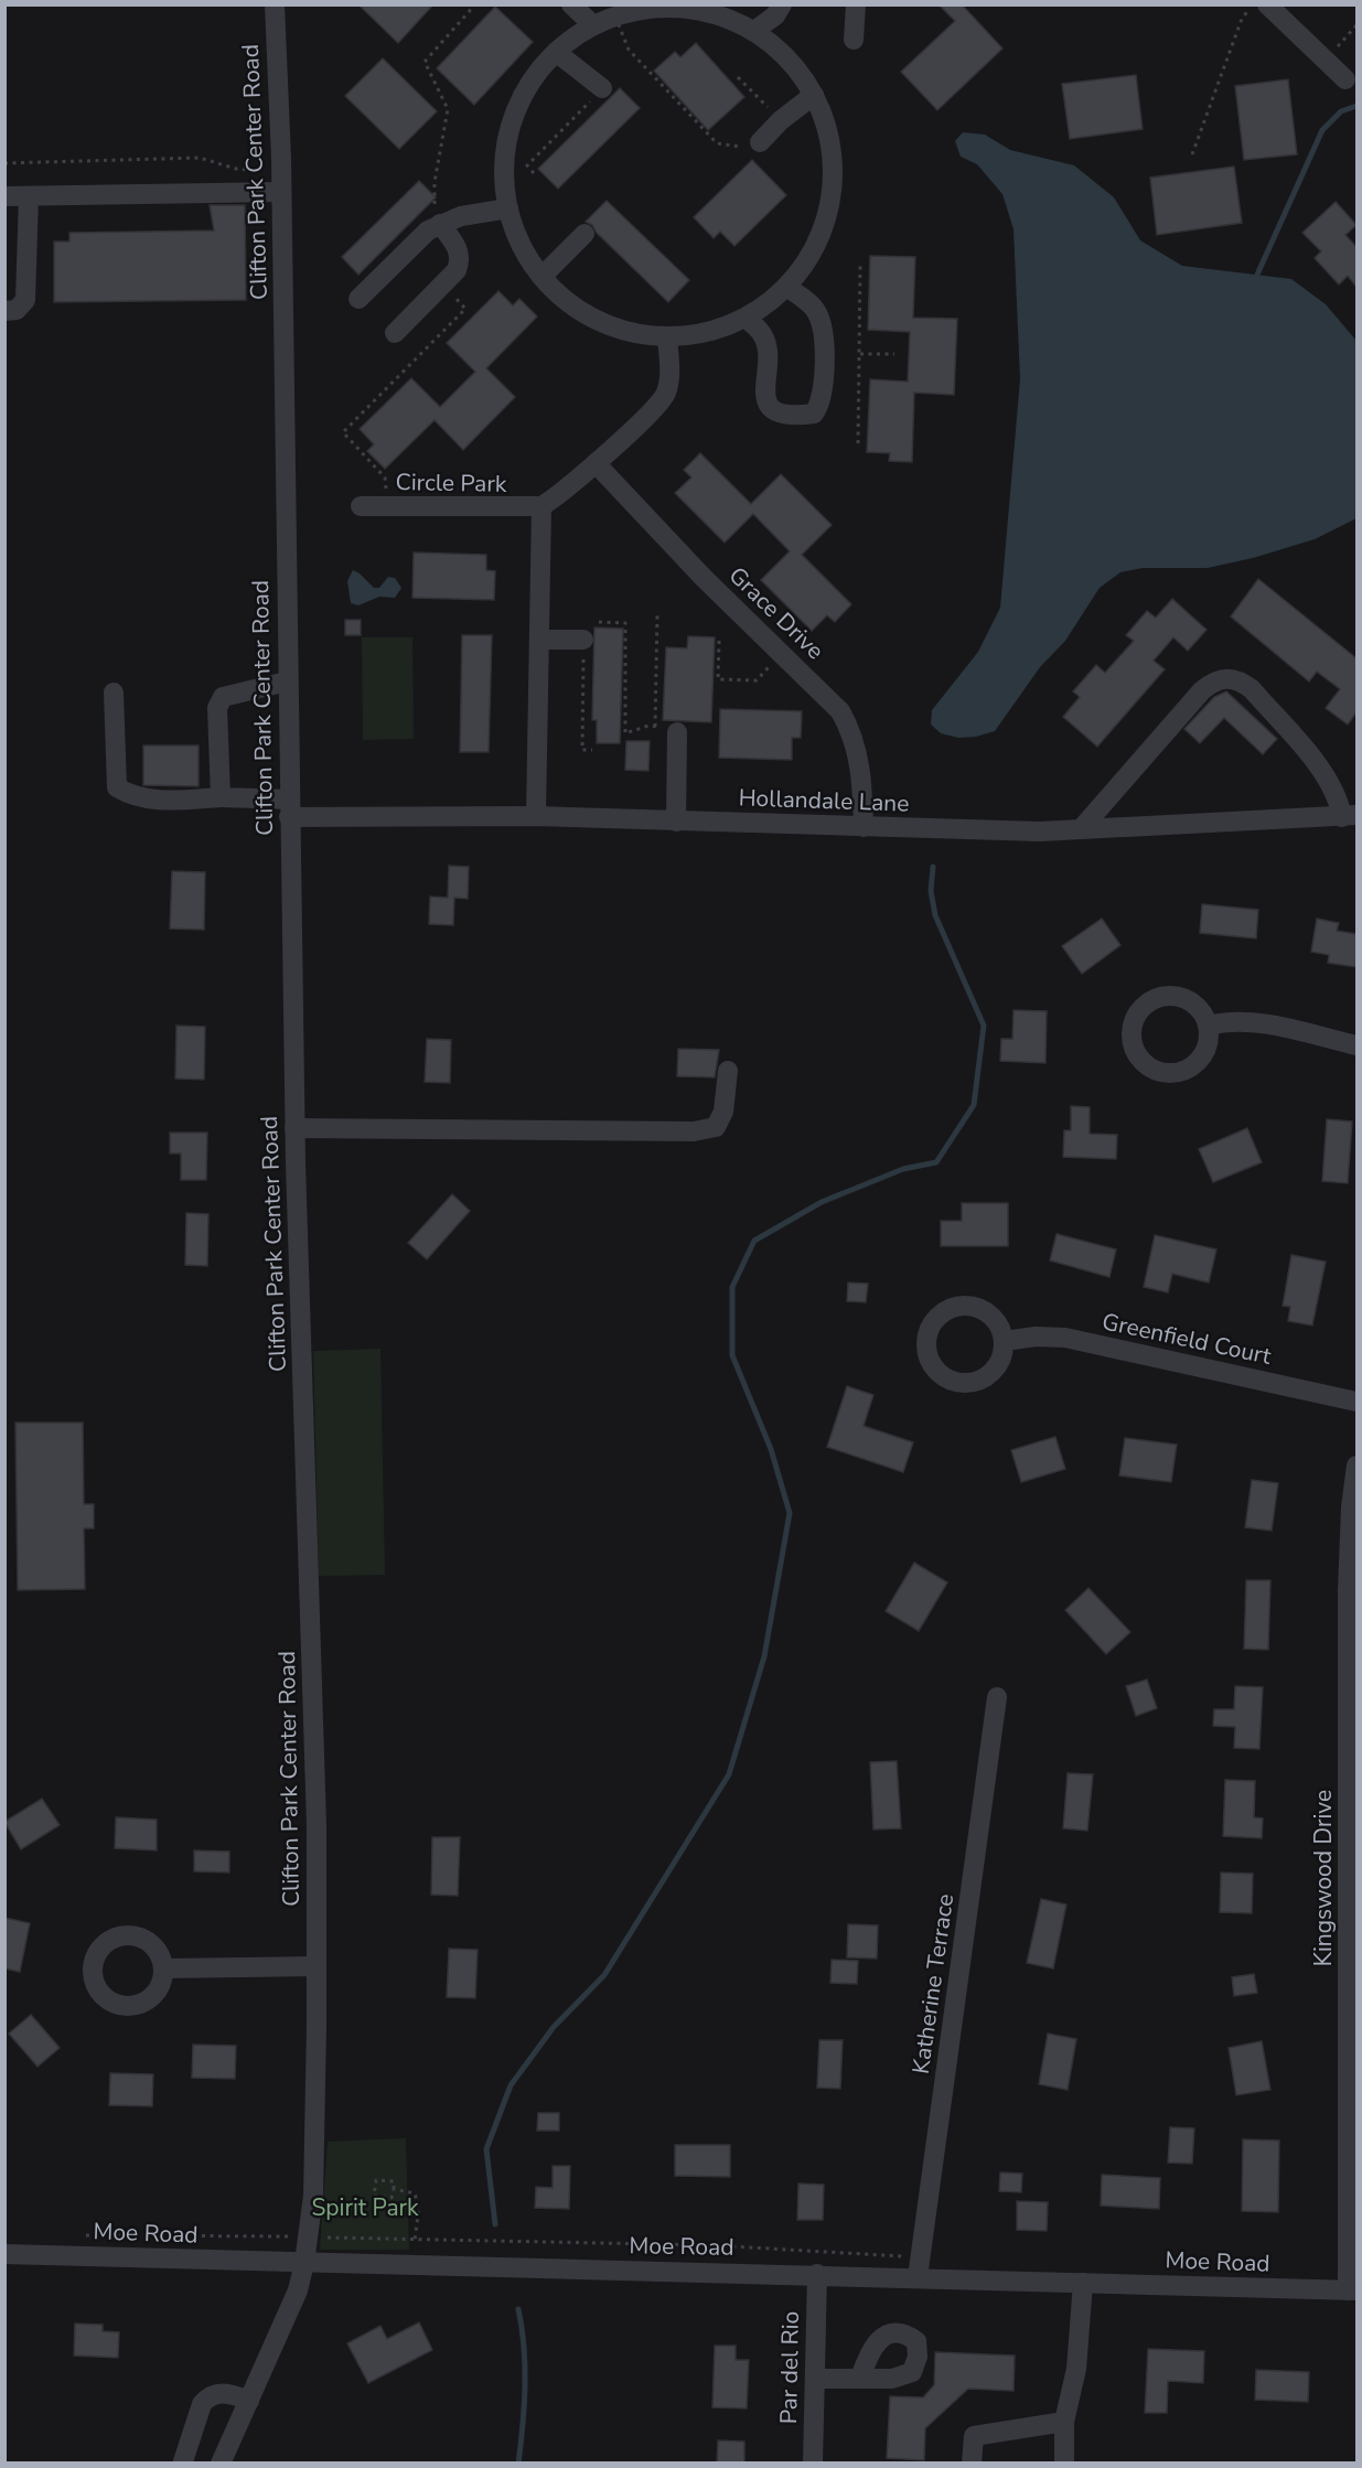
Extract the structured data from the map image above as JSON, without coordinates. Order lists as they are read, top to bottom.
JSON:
{
  "streets": {
    "street": [
      "Clifton Park Center Road",
      "Circle Park",
      "Grace Drive",
      "Hollandale Lane",
      "Greenfield Court",
      "Kingswood Drive",
      "Katherine Terrace",
      "Moe Road",
      "Par del Rio"
    ]
  },
  "crossings": [
    ["Clifton Park Center Road", "Hollandale Lane"],
    ["Clifton Park Center Road", "Moe Road"],
    ["Grace Drive", "Hollandale Lane"],
    ["Kingswood Drive", "Moe Road"],
    ["Katherine Terrace", "Moe Road"],
    ["Moe Road", "Par del Rio"]
  ],
  "parks": ["Spirit Park"]
}
